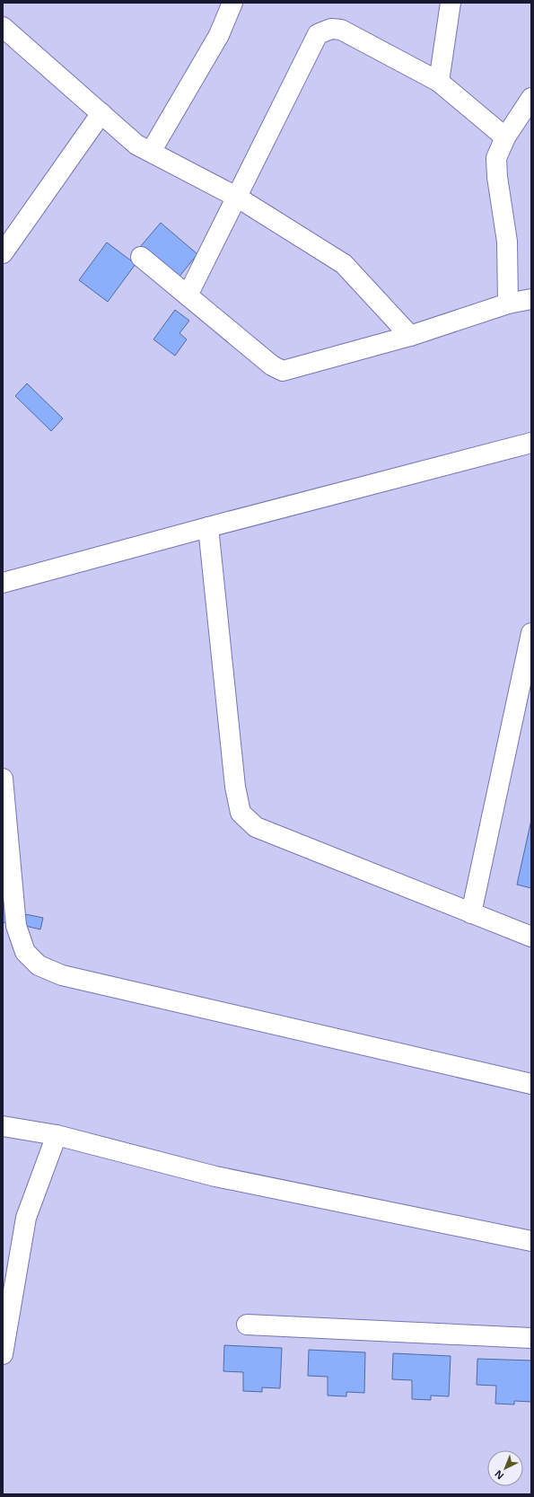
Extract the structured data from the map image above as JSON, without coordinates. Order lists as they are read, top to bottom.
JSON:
{
  "north": "bottom left"
}
